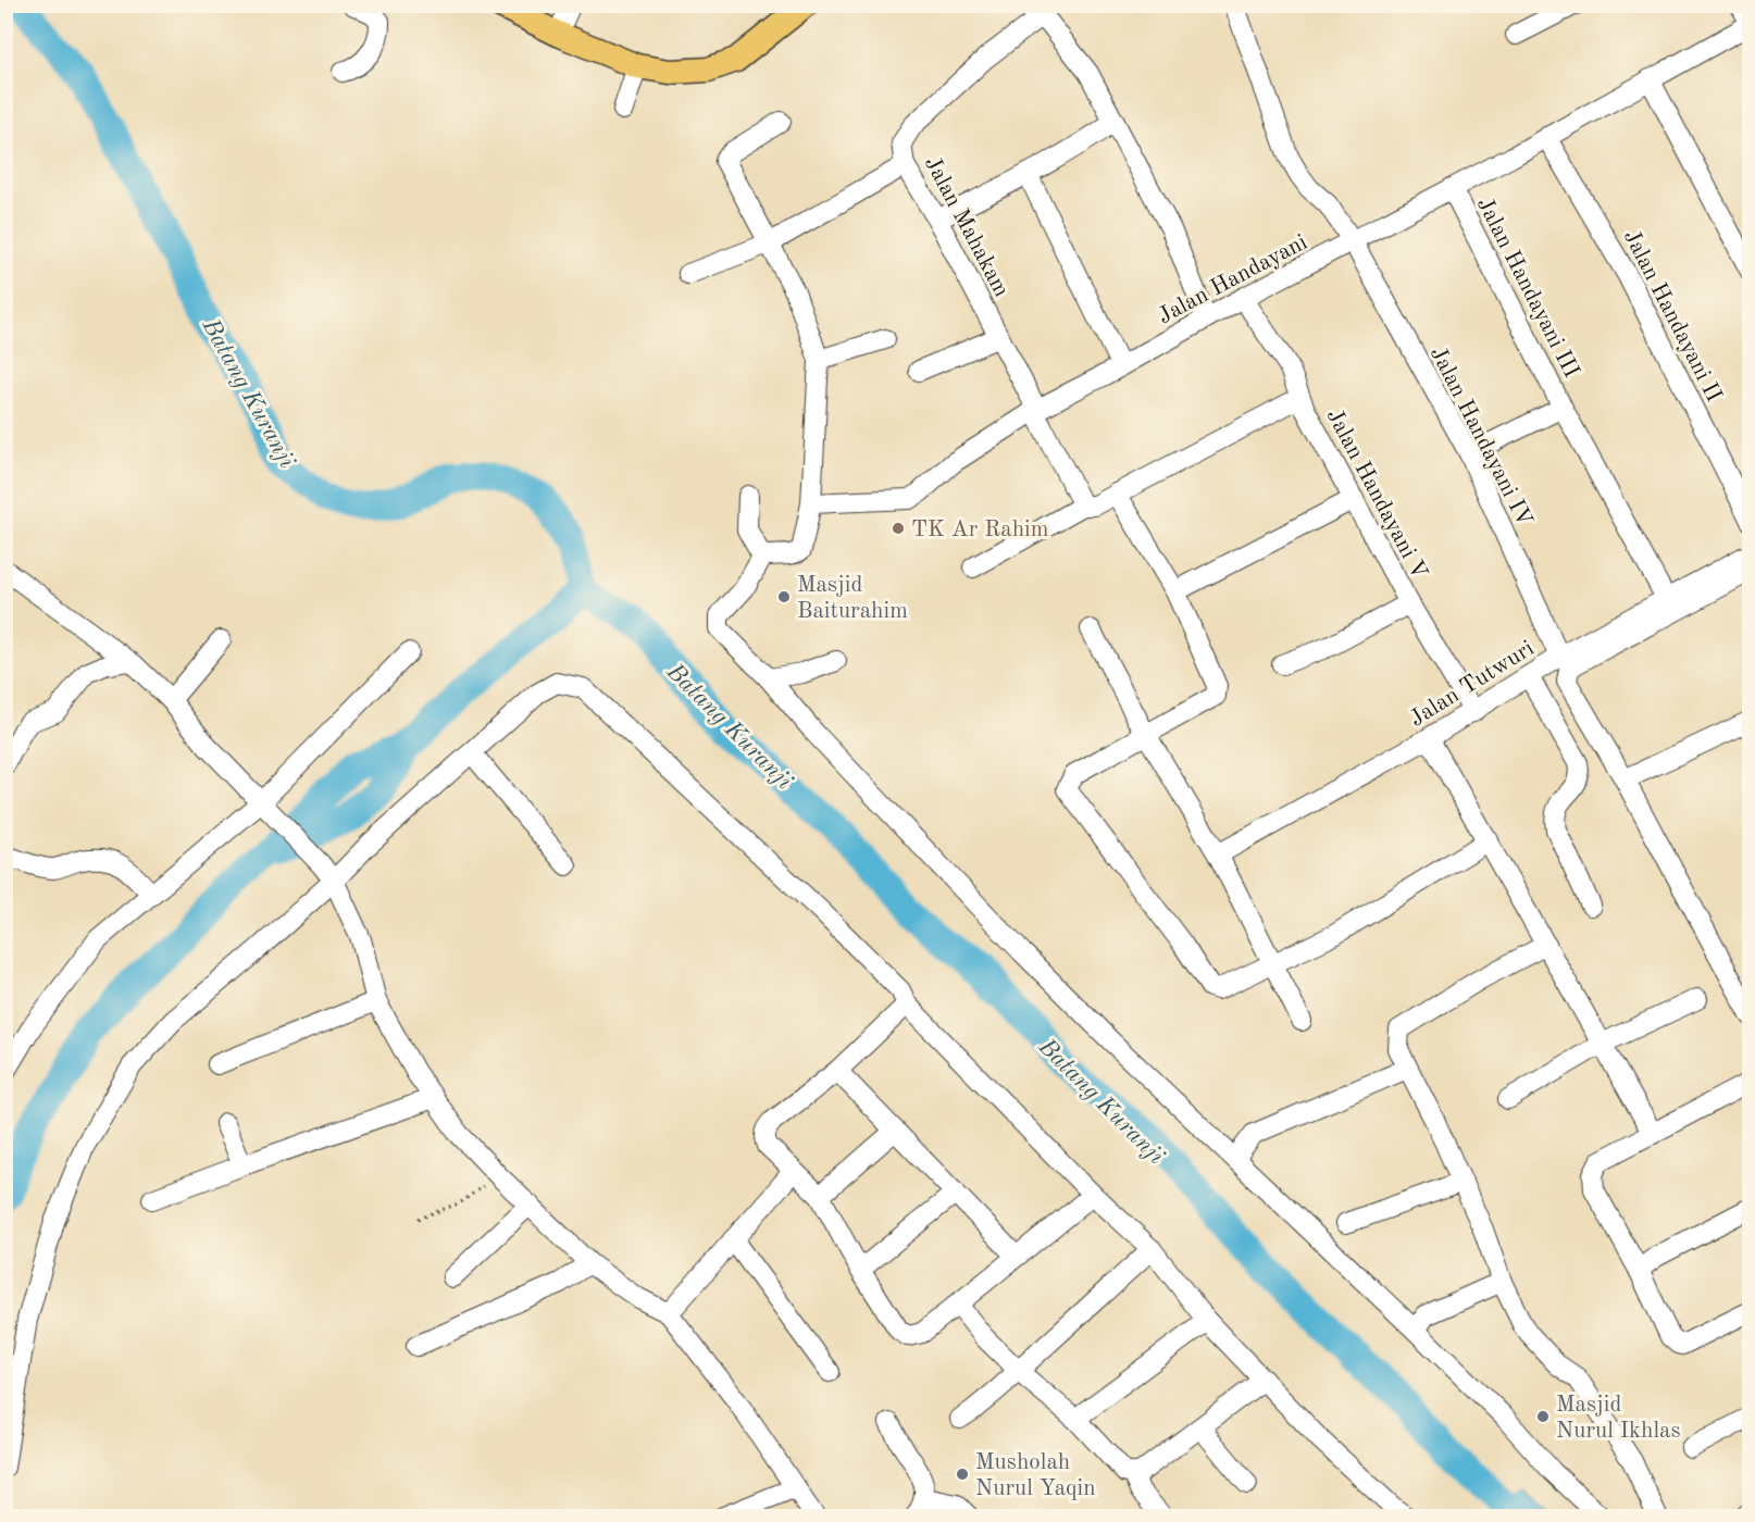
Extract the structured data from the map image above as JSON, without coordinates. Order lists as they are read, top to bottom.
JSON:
{
  "streets": {
    "street": [
      "Jalan Mahakam",
      "Jalan Handayani",
      "Jalan Handayani III",
      "Jalan Handayani II",
      "Jalan Handayani IV",
      "Jalan Handayani V",
      "Jalan Tutwuri"
    ]
  },
  "crossings": [
    ["Jalan Mahakam", "Jalan Handayani"],
    ["Jalan Handayani", "Jalan Handayani III"],
    ["Jalan Handayani", "Jalan Handayani II"],
    ["Jalan Handayani", "Jalan Handayani IV"],
    ["Jalan Handayani", "Jalan Handayani V"],
    ["Jalan Handayani III", "Jalan Handayani IV"],
    ["Jalan Handayani III", "Jalan Tutwuri"],
    ["Jalan Handayani IV", "Jalan Tutwuri"],
    ["Jalan Handayani V", "Jalan Tutwuri"]
  ],
  "water": ["Batang Kuranji"],
  "places": [
    "TK Ar Rahim",
    "Masjid Baiturahim",
    "Masjid Nurul Ikhlas",
    "Musholah Nurul Yaqin"
  ]
}
